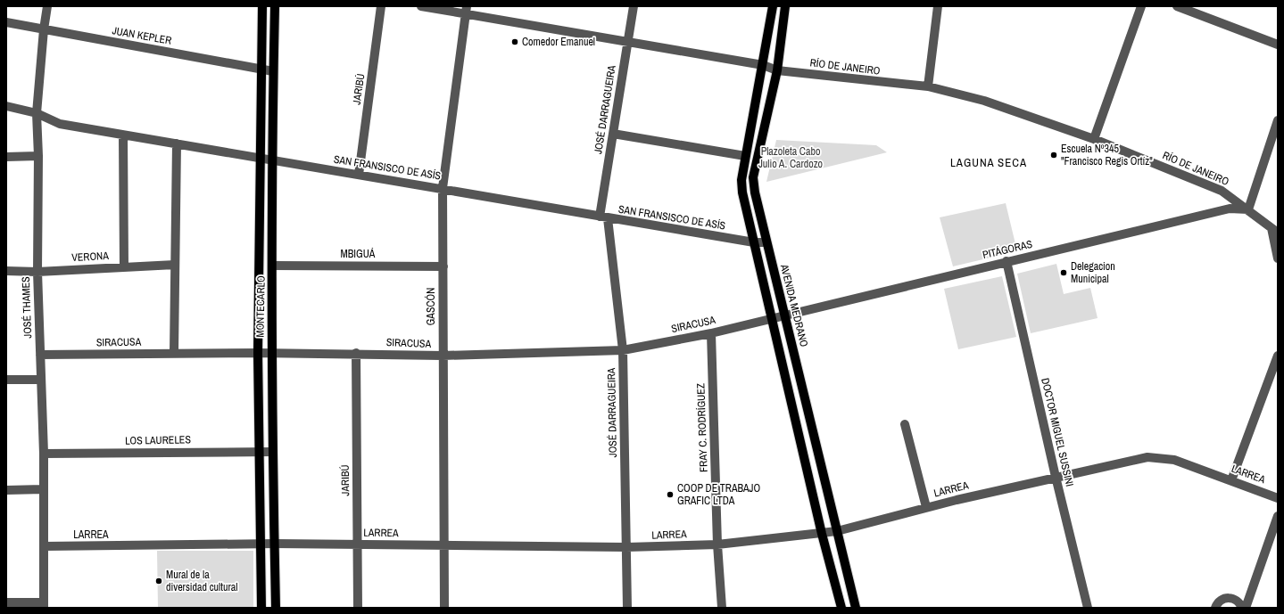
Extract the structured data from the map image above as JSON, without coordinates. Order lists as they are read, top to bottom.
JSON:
{
  "streets": {
    "main road": ["AVENIDA MEDRANO", "MONTECARLO"],
    "street": [
      "JUAN KEPLER",
      "RÍO DE JANEIRO",
      "JARIBÚ",
      "JOSÉ DARRAGUEIRA",
      "SAN FRANSISCO DE ASÍS",
      "PITÁGORAS",
      "MBIGUÁ",
      "VERONA",
      "GASCÓN",
      "JOSÉ THAMES",
      "SIRACUSA",
      "FRAY C. RODRÍGUEZ",
      "DOCTOR MIGUEL SUSSINI",
      "LOS LAURELES",
      "LARREA"
    ]
  },
  "crossings": [
    ["JUAN KEPLER", "MONTECARLO"],
    ["JUAN KEPLER", "JOSÉ THAMES"],
    ["RÍO DE JANEIRO", "JOSÉ DARRAGUEIRA"],
    ["RÍO DE JANEIRO", "PITÁGORAS"],
    ["RÍO DE JANEIRO", "AVENIDA MEDRANO"],
    ["RÍO DE JANEIRO", "GASCÓN"],
    ["JARIBÚ", "SAN FRANSISCO DE ASÍS"],
    ["JARIBÚ", "SIRACUSA"],
    ["JARIBÚ", "LARREA"],
    ["JOSÉ DARRAGUEIRA", "SAN FRANSISCO DE ASÍS"],
    ["JOSÉ DARRAGUEIRA", "SIRACUSA"],
    ["JOSÉ DARRAGUEIRA", "LARREA"],
    ["SAN FRANSISCO DE ASÍS", "AVENIDA MEDRANO"],
    ["SAN FRANSISCO DE ASÍS", "MONTECARLO"],
    ["SAN FRANSISCO DE ASÍS", "GASCÓN"],
    ["SAN FRANSISCO DE ASÍS", "JOSÉ THAMES"],
    ["PITÁGORAS", "AVENIDA MEDRANO"],
    ["PITÁGORAS", "SIRACUSA"],
    ["PITÁGORAS", "DOCTOR MIGUEL SUSSINI"],
    ["MBIGUÁ", "MONTECARLO"],
    ["MBIGUÁ", "GASCÓN"],
    ["VERONA", "JOSÉ THAMES"],
    ["AVENIDA MEDRANO", "LARREA"],
    ["MONTECARLO", "SIRACUSA"],
    ["MONTECARLO", "LOS LAURELES"],
    ["MONTECARLO", "LARREA"],
    ["GASCÓN", "SIRACUSA"],
    ["GASCÓN", "LARREA"],
    ["JOSÉ THAMES", "SIRACUSA"],
    ["JOSÉ THAMES", "LOS LAURELES"],
    ["JOSÉ THAMES", "LARREA"],
    ["SIRACUSA", "FRAY C. RODRÍGUEZ"],
    ["FRAY C. RODRÍGUEZ", "LARREA"],
    ["DOCTOR MIGUEL SUSSINI", "LARREA"]
  ],
  "districts": ["LAGUNA SECA"],
  "parks": ["Plazoleta Cabo Julio A. Cardozo"],
  "places": [
    "Comedor Emanuel",
    "Escuela Nº345 \"Francisco Regis Ortíz\"",
    "Delegacion Municipal",
    "COOP DE TRABAJO GRAFIC LTDA",
    "Mural de la diversidad cultural"
  ]
}
